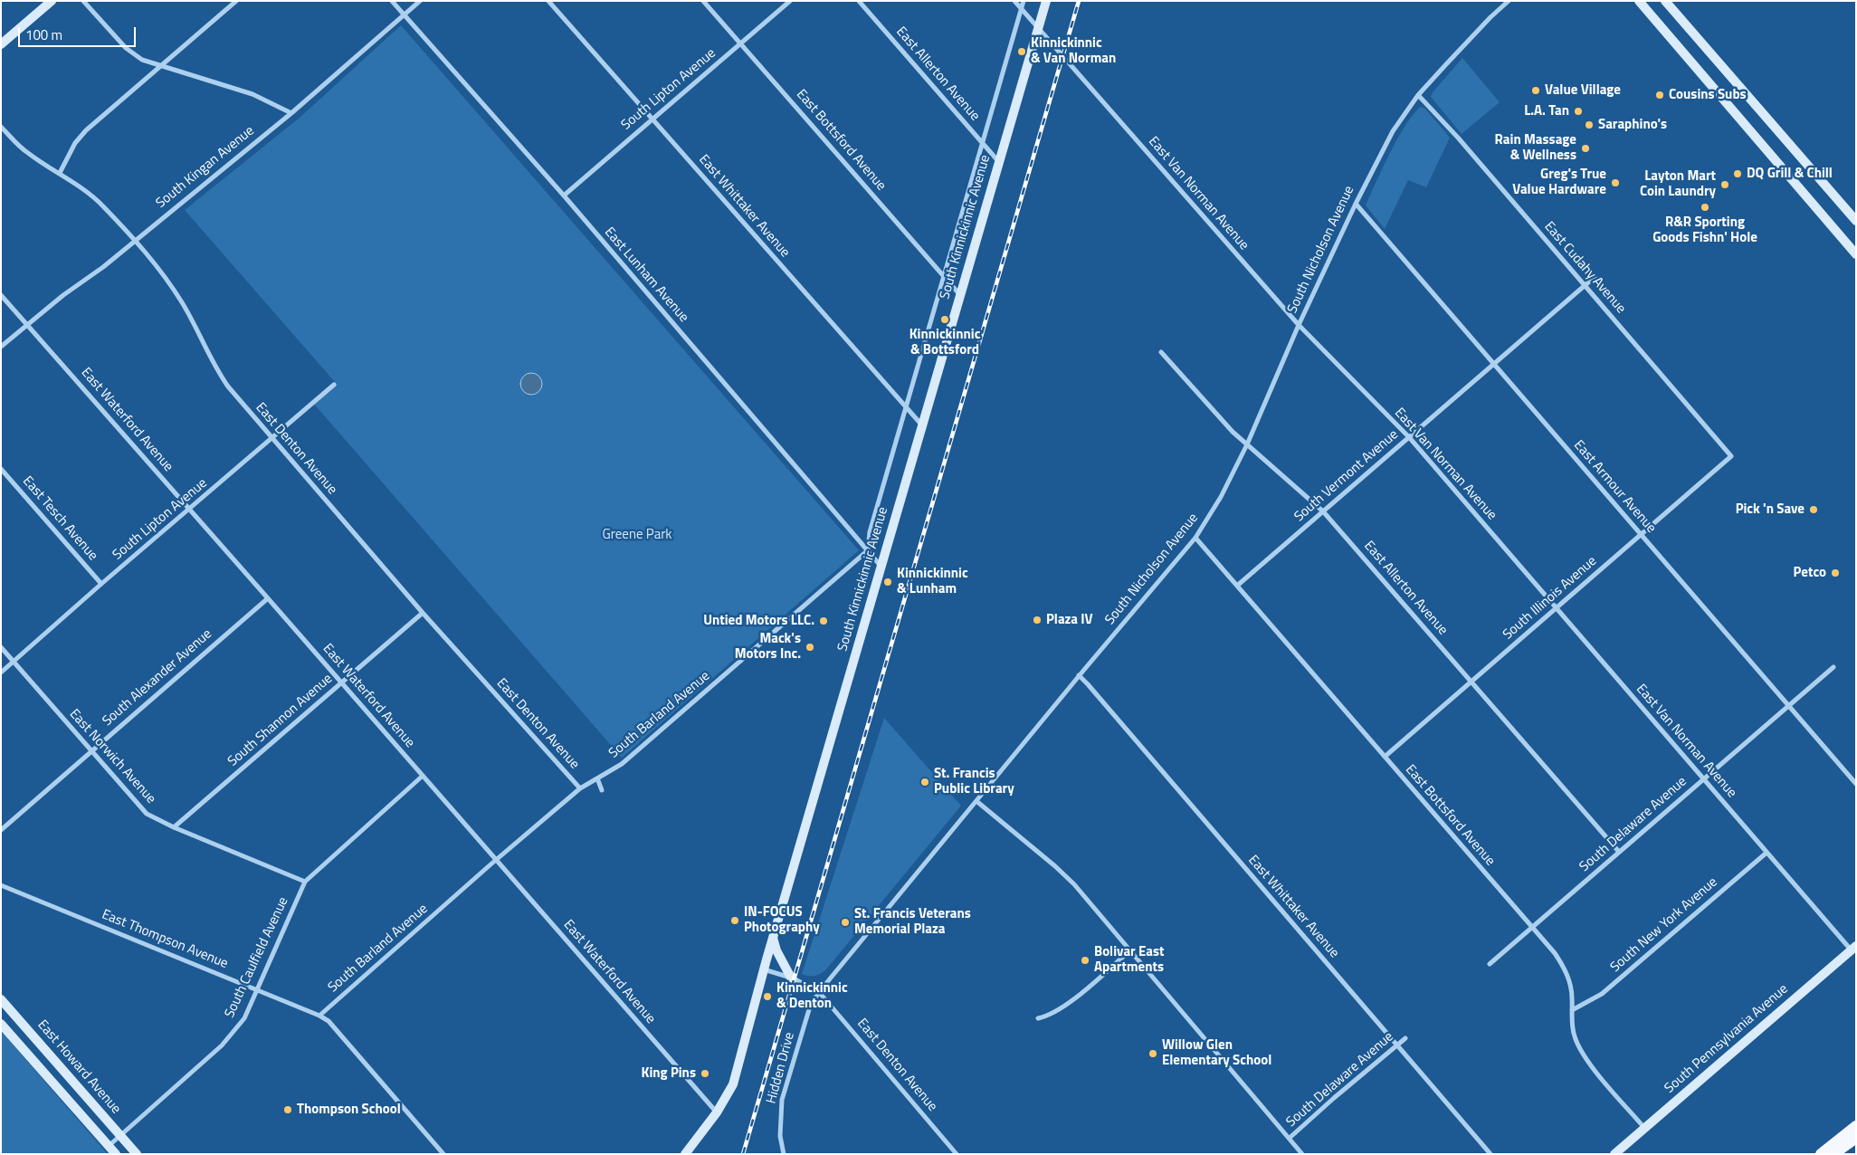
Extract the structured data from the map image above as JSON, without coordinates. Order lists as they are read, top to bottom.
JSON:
{
  "streets": {
    "street": [
      "East Allerton Avenue",
      "South Lipton Avenue",
      "East Bottsford Avenue",
      "South Kingan Avenue",
      "East Van Norman Avenue",
      "East Whittaker Avenue",
      "South Kinnickinnic Avenue",
      "South Nicholson Avenue",
      "East Cudahy Avenue",
      "East Lunham Avenue",
      "East Waterford Avenue",
      "East Denton Avenue",
      "South Vermont Avenue",
      "East Armour Avenue",
      "East Tesch Avenue",
      "South Illinois Avenue",
      "South Alexander Avenue",
      "South Barland Avenue",
      "South Shannon Avenue",
      "East Norwich Avenue",
      "South Delaware Avenue",
      "South New York Avenue",
      "East Thompson Avenue",
      "South Caulfield Avenue",
      "South Pennsylvania Avenue",
      "East Howard Avenue",
      "Hidden Drive"
    ]
  },
  "crossings": [
    ["East Allerton Avenue", "South Kinnickinnic Avenue"],
    ["East Allerton Avenue", "South Nicholson Avenue"],
    ["East Allerton Avenue", "South Vermont Avenue"],
    ["East Allerton Avenue", "South Illinois Avenue"],
    ["East Allerton Avenue", "South Delaware Avenue"],
    ["South Lipton Avenue", "East Bottsford Avenue"],
    ["South Lipton Avenue", "East Whittaker Avenue"],
    ["South Lipton Avenue", "East Lunham Avenue"],
    ["South Lipton Avenue", "East Waterford Avenue"],
    ["South Lipton Avenue", "East Denton Avenue"],
    ["South Lipton Avenue", "East Tesch Avenue"],
    ["South Lipton Avenue", "East Norwich Avenue"],
    ["East Bottsford Avenue", "South Kinnickinnic Avenue"],
    ["East Bottsford Avenue", "South Nicholson Avenue"],
    ["East Bottsford Avenue", "South Vermont Avenue"],
    ["East Bottsford Avenue", "South Illinois Avenue"],
    ["East Bottsford Avenue", "South Delaware Avenue"],
    ["East Bottsford Avenue", "South New York Avenue"],
    ["East Bottsford Avenue", "South Pennsylvania Avenue"],
    ["South Kingan Avenue", "East Lunham Avenue"],
    ["South Kingan Avenue", "East Waterford Avenue"],
    ["South Kingan Avenue", "East Denton Avenue"],
    ["East Van Norman Avenue", "South Kinnickinnic Avenue"],
    ["East Van Norman Avenue", "South Nicholson Avenue"],
    ["East Van Norman Avenue", "South Vermont Avenue"],
    ["East Van Norman Avenue", "South Illinois Avenue"],
    ["East Van Norman Avenue", "South Delaware Avenue"],
    ["East Van Norman Avenue", "South New York Avenue"],
    ["East Van Norman Avenue", "South Pennsylvania Avenue"],
    ["East Whittaker Avenue", "South Kinnickinnic Avenue"],
    ["East Whittaker Avenue", "South Nicholson Avenue"],
    ["East Whittaker Avenue", "South Delaware Avenue"],
    ["South Kinnickinnic Avenue", "East Lunham Avenue"],
    ["South Kinnickinnic Avenue", "East Waterford Avenue"],
    ["South Kinnickinnic Avenue", "South Barland Avenue"],
    ["South Nicholson Avenue", "East Cudahy Avenue"],
    ["South Nicholson Avenue", "East Denton Avenue"],
    ["South Nicholson Avenue", "East Armour Avenue"],
    ["South Nicholson Avenue", "Hidden Drive"],
    ["East Cudahy Avenue", "South Vermont Avenue"],
    ["East Cudahy Avenue", "South Illinois Avenue"],
    ["East Lunham Avenue", "South Barland Avenue"],
    ["East Waterford Avenue", "South Alexander Avenue"],
    ["East Waterford Avenue", "South Barland Avenue"],
    ["East Waterford Avenue", "South Shannon Avenue"],
    ["East Waterford Avenue", "South Caulfield Avenue"],
    ["East Denton Avenue", "South Barland Avenue"],
    ["East Denton Avenue", "South Shannon Avenue"],
    ["East Denton Avenue", "Hidden Drive"],
    ["South Vermont Avenue", "East Armour Avenue"],
    ["East Armour Avenue", "South Illinois Avenue"],
    ["East Armour Avenue", "South Delaware Avenue"],
    ["South Alexander Avenue", "East Norwich Avenue"],
    ["South Barland Avenue", "East Thompson Avenue"],
    ["South Shannon Avenue", "East Norwich Avenue"],
    ["East Norwich Avenue", "South Caulfield Avenue"],
    ["East Thompson Avenue", "South Caulfield Avenue"],
    ["South Caulfield Avenue", "East Howard Avenue"]
  ],
  "parks": ["Greene Park"],
  "places": [
    "Kinnickinnic & Van Norman",
    "Value Village",
    "Cousins Subs",
    "L.A. Tan",
    "Saraphino's",
    "Rain Massage & Wellness",
    "DQ Grill & Chill",
    "Greg's True Value Hardware",
    "Layton Mart Coin Laundry",
    "R&R Sporting Goods Fishn' Hole",
    "Kinnickinnic & Bottsford",
    "Pick 'n Save",
    "Petco",
    "Kinnickinnic & Lunham",
    "Plaza IV",
    "Untied Motors LLC.",
    "Mack's Motors Inc.",
    "St. Francis Public Library",
    "IN-FOCUS Photography",
    "St. Francis Veterans Memorial Plaza",
    "Bolivar East Apartments",
    "Kinnickinnic & Denton",
    "Willow Glen Elementary School",
    "King Pins",
    "Thompson School"
  ],
  "scale_bar": "100 m"
}
